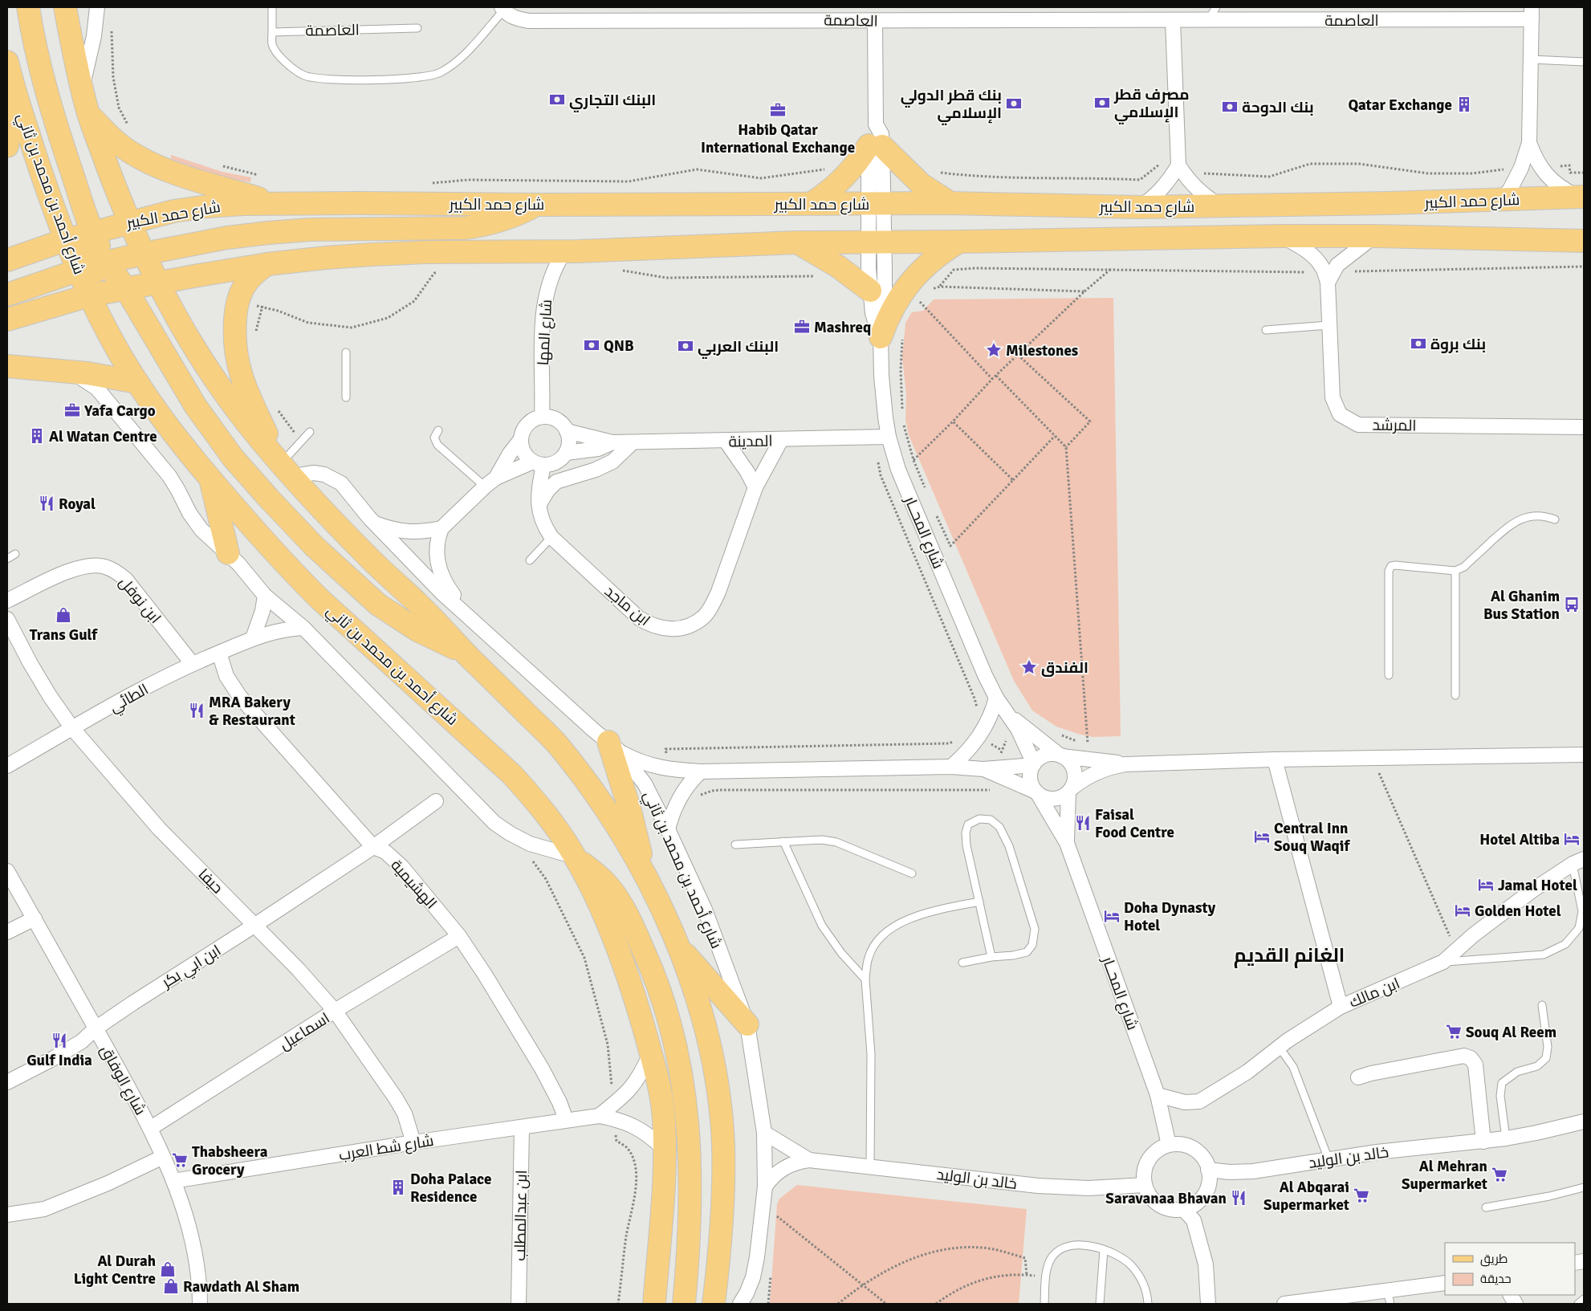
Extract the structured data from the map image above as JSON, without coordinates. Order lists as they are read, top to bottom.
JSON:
{
  "streets": {
    "main road": ["شارع أحمد بن محمد بن ثاني", "شارع حمد الكبير"],
    "street": [
      "العاصمة",
      "شارع المها",
      "المرشد",
      "المدينة",
      "شارع المحــار",
      "ابن نوفل",
      "ابن ماجد",
      "الطائي",
      "حيفا",
      "الهشيمية",
      "ابن ابي بكر",
      "ابن مالك",
      "اسماعيل",
      "شارع الوفاق",
      "شارع شط العرب",
      "خالد بن الوليد",
      "ابن عبدالمطلب"
    ]
  },
  "crossings": [
    ["العاصمة", "شارع المحــار"],
    ["شارع أحمد بن محمد بن ثاني", "شارع حمد الكبير"],
    ["شارع أحمد بن محمد بن ثاني", "شارع شط العرب"],
    ["شارع أحمد بن محمد بن ثاني", "خالد بن الوليد"],
    ["شارع حمد الكبير", "شارع المها"],
    ["شارع حمد الكبير", "المرشد"],
    ["شارع حمد الكبير", "شارع المحــار"],
    ["شارع المها", "المدينة"],
    ["شارع المها", "ابن ماجد"],
    ["المدينة", "شارع المحــار"],
    ["المدينة", "ابن ماجد"],
    ["شارع المحــار", "ابن مالك"],
    ["شارع المحــار", "خالد بن الوليد"],
    ["ابن نوفل", "الطائي"],
    ["الطائي", "حيفا"],
    ["الطائي", "الهشيمية"],
    ["حيفا", "ابن ابي بكر"],
    ["حيفا", "اسماعيل"],
    ["حيفا", "شارع شط العرب"],
    ["الهشيمية", "ابن ابي بكر"],
    ["الهشيمية", "اسماعيل"],
    ["الهشيمية", "شارع شط العرب"],
    ["ابن ابي بكر", "شارع الوفاق"],
    ["اسماعيل", "شارع الوفاق"],
    ["شارع الوفاق", "شارع شط العرب"],
    ["شارع شط العرب", "ابن عبدالمطلب"]
  ],
  "districts": ["الغانم القديم"],
  "places": {
    "bank": [
      "البنك التجاري",
      "مصرف قطر الإسلامي",
      "بنك قطر الدولي الإسلامي",
      "بنك الدوحة",
      "بنك بروة",
      "QNB",
      "البنك العربي"
    ],
    "building": ["Qatar Exchange", "Al Watan Centre", "Doha Palace Residence"],
    "office": ["Habib Qatar International Exchange", "Mashreq", "Yafa Cargo"],
    "place": ["Milestones", "الفندق"],
    "restaurant": [
      "Royal",
      "MRA Bakery & Restaurant",
      "Faisal Food Centre",
      "Gulf India",
      "Saravanaa Bhavan"
    ],
    "bus stop": ["Al Ghanim Bus Station"],
    "shop": ["Trans Gulf", "Al Durah Light Centre", "Rawdath Al Sham"],
    "hotel": [
      "Central Inn Souq Waqif",
      "Hotel Altiba",
      "Jamal Hotel",
      "Golden Hotel",
      "Doha Dynasty Hotel"
    ],
    "supermarket": [
      "Souq Al Reem",
      "Thabsheera Grocery",
      "Al Mehran Supermarket",
      "Al Abqarai Supermarket"
    ]
  },
  "legend": ["طريق", "حديقة"]
}
